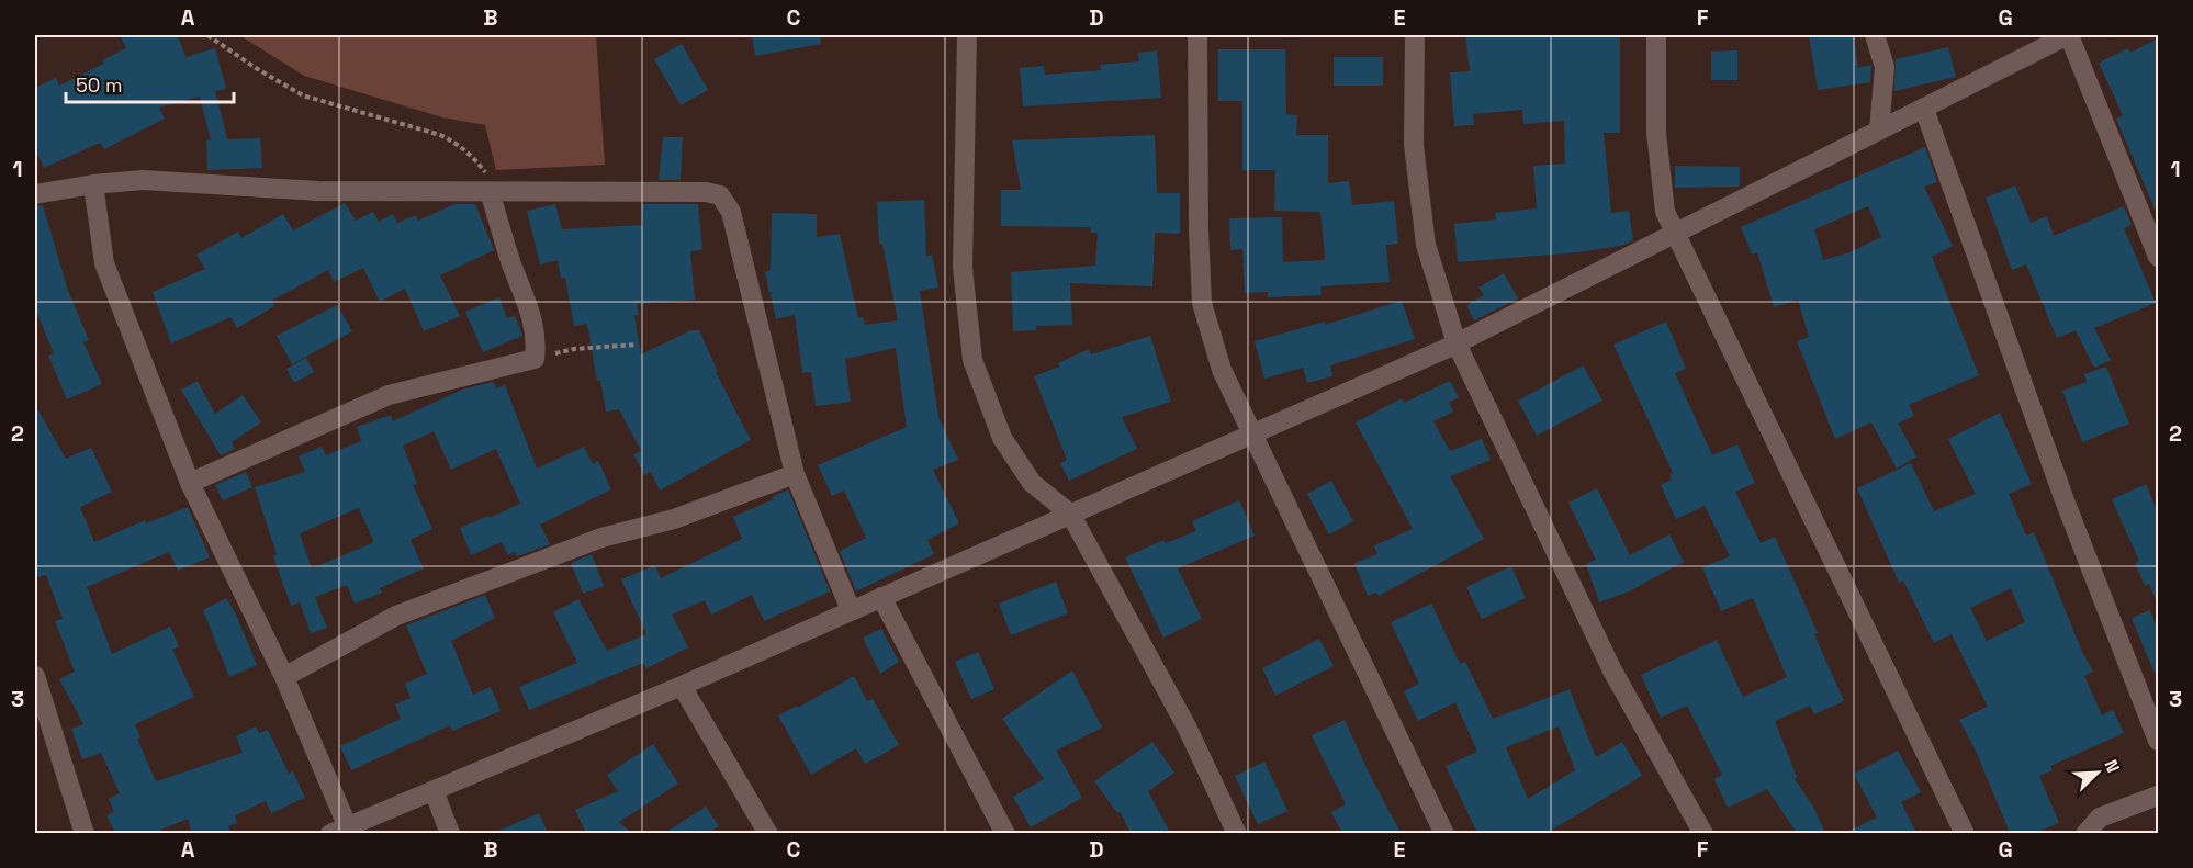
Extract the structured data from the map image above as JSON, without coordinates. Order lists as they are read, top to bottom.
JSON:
{
  "scale_bar": "50 m",
  "north": "top right",
  "grid": {
    "columns": [
      "A",
      "B",
      "C",
      "D",
      "E",
      "F",
      "G"
    ],
    "rows": ["1", "2", "3"]
  }
}
